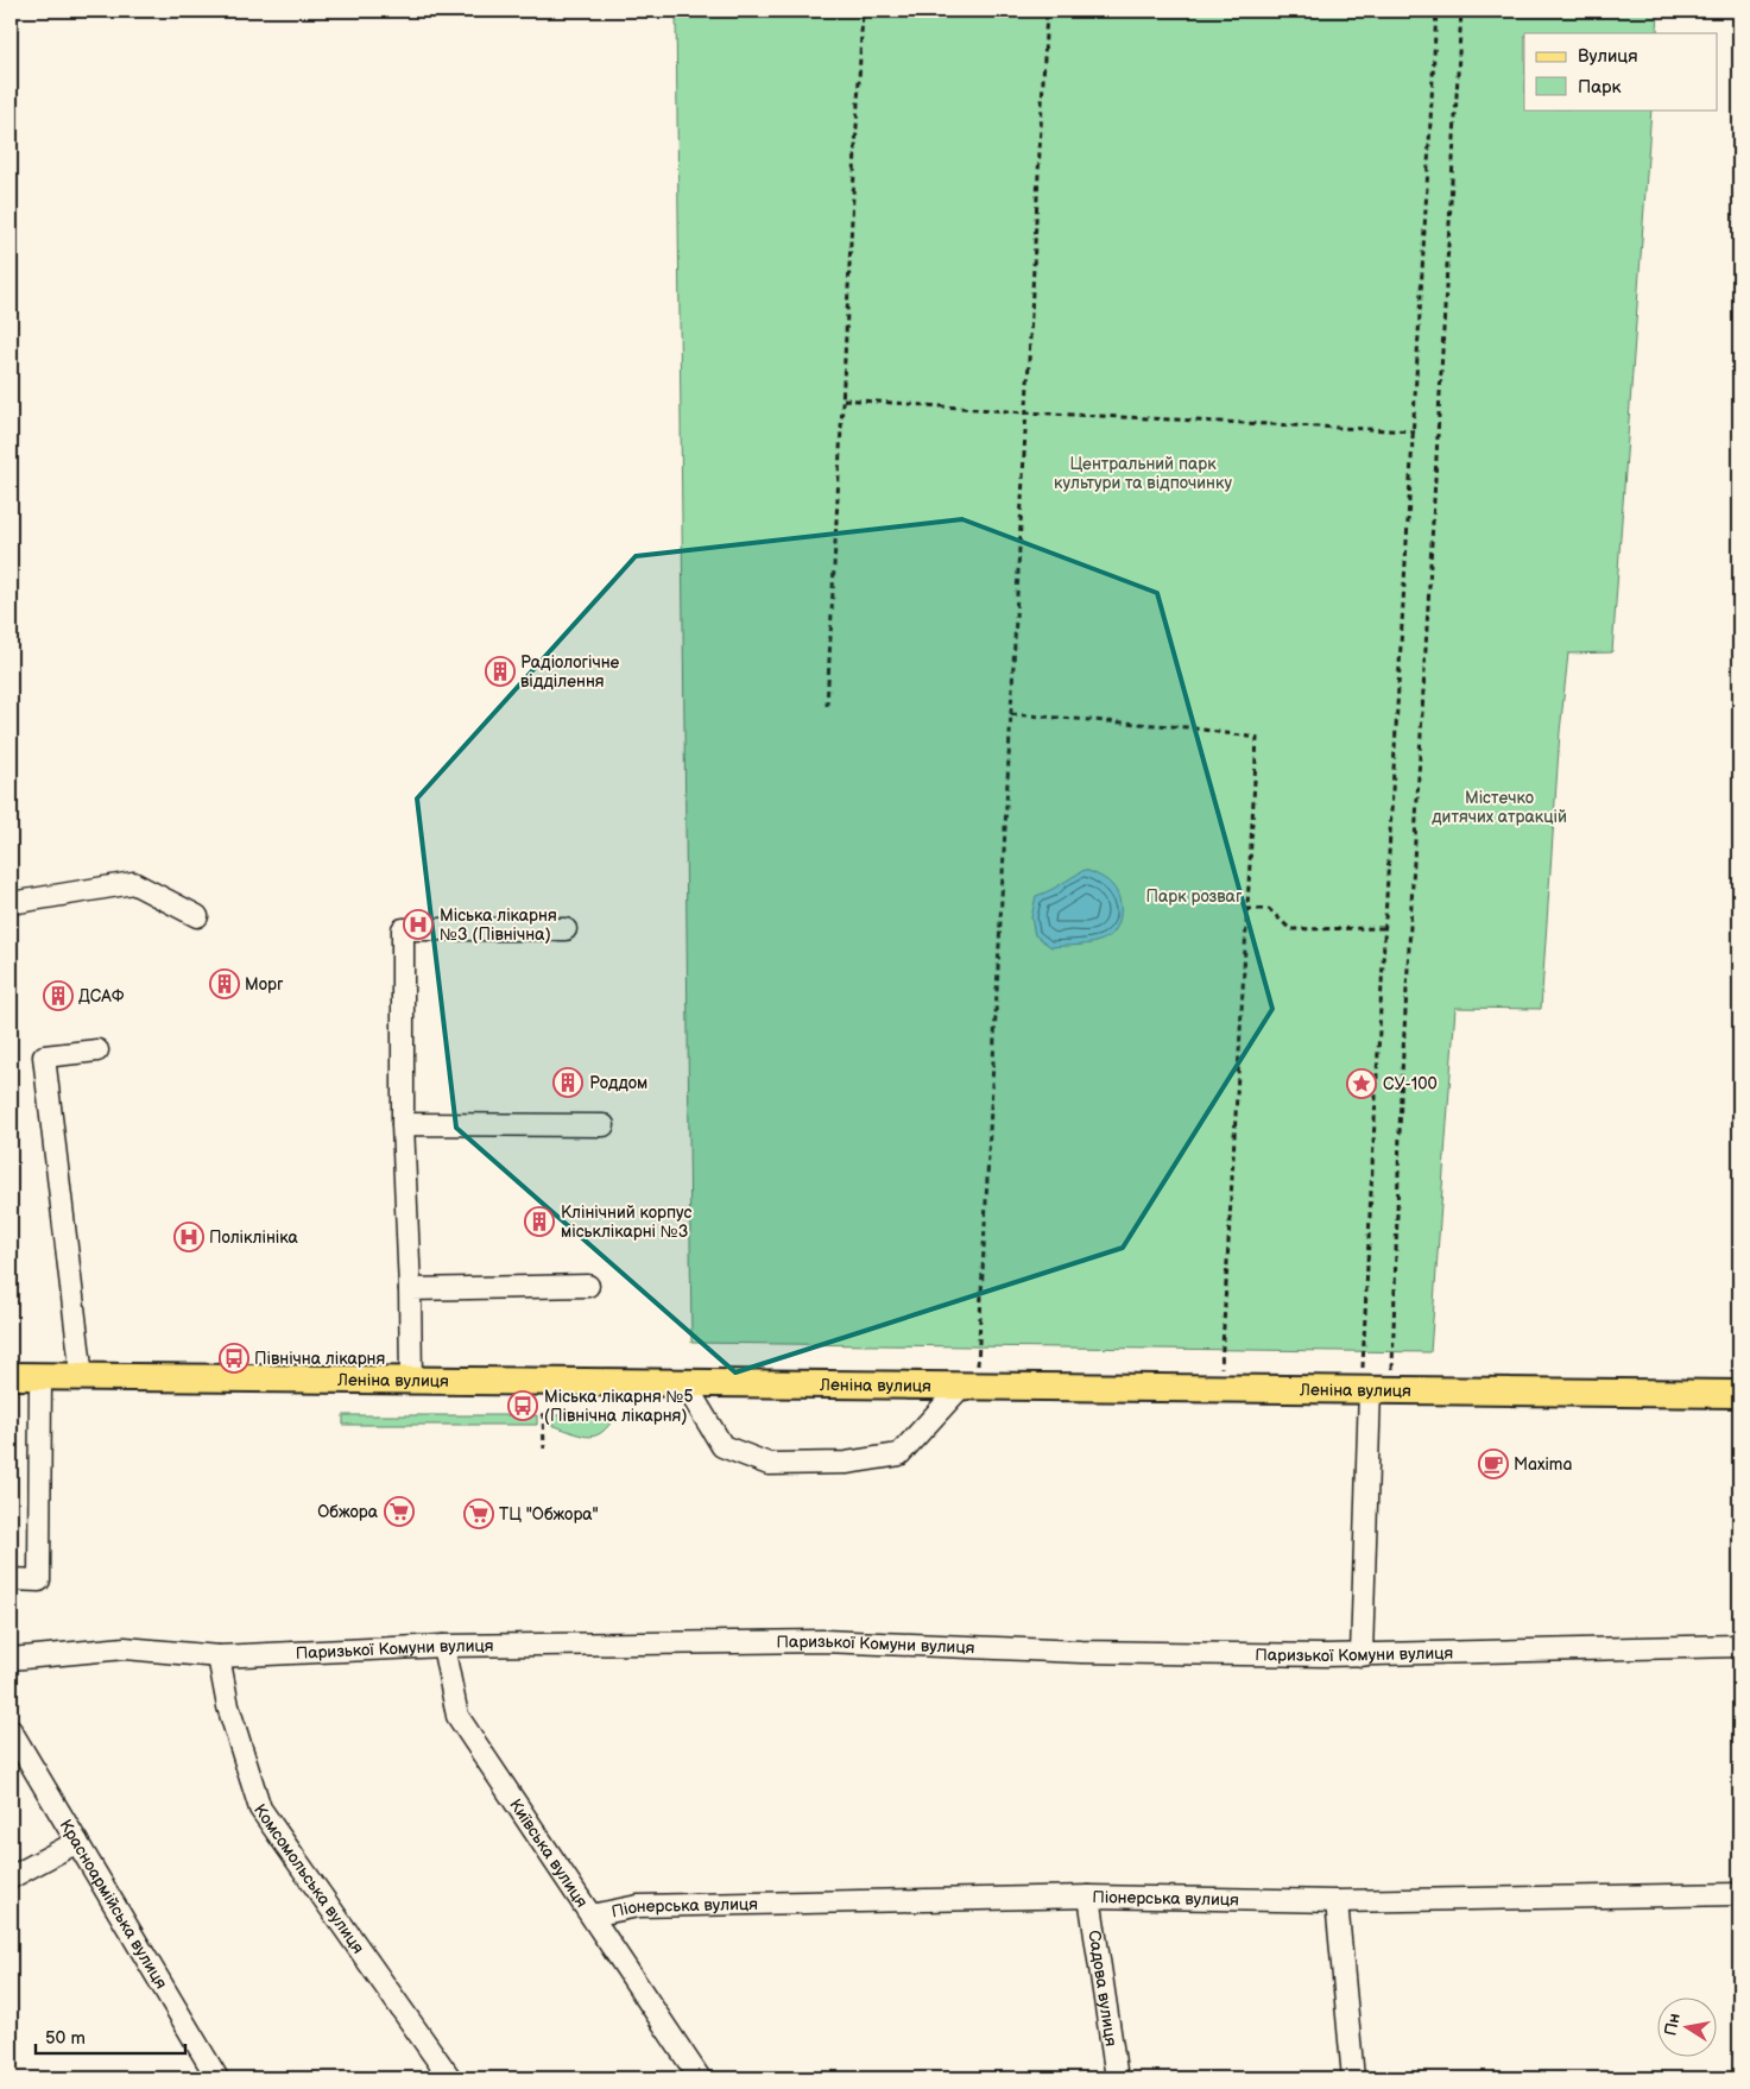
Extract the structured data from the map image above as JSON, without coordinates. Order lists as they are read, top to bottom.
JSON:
{
  "streets": {
    "main road": ["Леніна вулиця"],
    "street": [
      "Паризької Комуни вулиця",
      "Київська вулиця",
      "Комсомольська вулиця",
      "Піонерська вулиця",
      "Красноармійська вулиця",
      "Садова вулиця"
    ]
  },
  "crossings": [
    ["Паризької Комуни вулиця", "Київська вулиця"],
    ["Паризької Комуни вулиця", "Комсомольська вулиця"],
    ["Київська вулиця", "Піонерська вулиця"],
    ["Піонерська вулиця", "Садова вулиця"]
  ],
  "parks": ["Центральний парк культури та відпочинку", "Містечко дитячих атракцій", "Парк розваг"],
  "places": {
    "building": [
      "Радіологічне відділення",
      "Морг",
      "ДСАФ",
      "Роддом",
      "Клінічний корпус міськлікарні №3"
    ],
    "hospital": ["Міська лікарня №3 (Північна)", "Поліклініка"],
    "place": ["СУ-100"],
    "bus stop": ["Північна лікарня", "Міська лікарня №5 (Північна лікарня)"],
    "cafe": ["Maxima"],
    "supermarket": ["Обжора", "ТЦ \"Обжора\""]
  },
  "legend": ["Вулиця", "Парк"],
  "scale_bar": "50 m",
  "north": "left"
}
